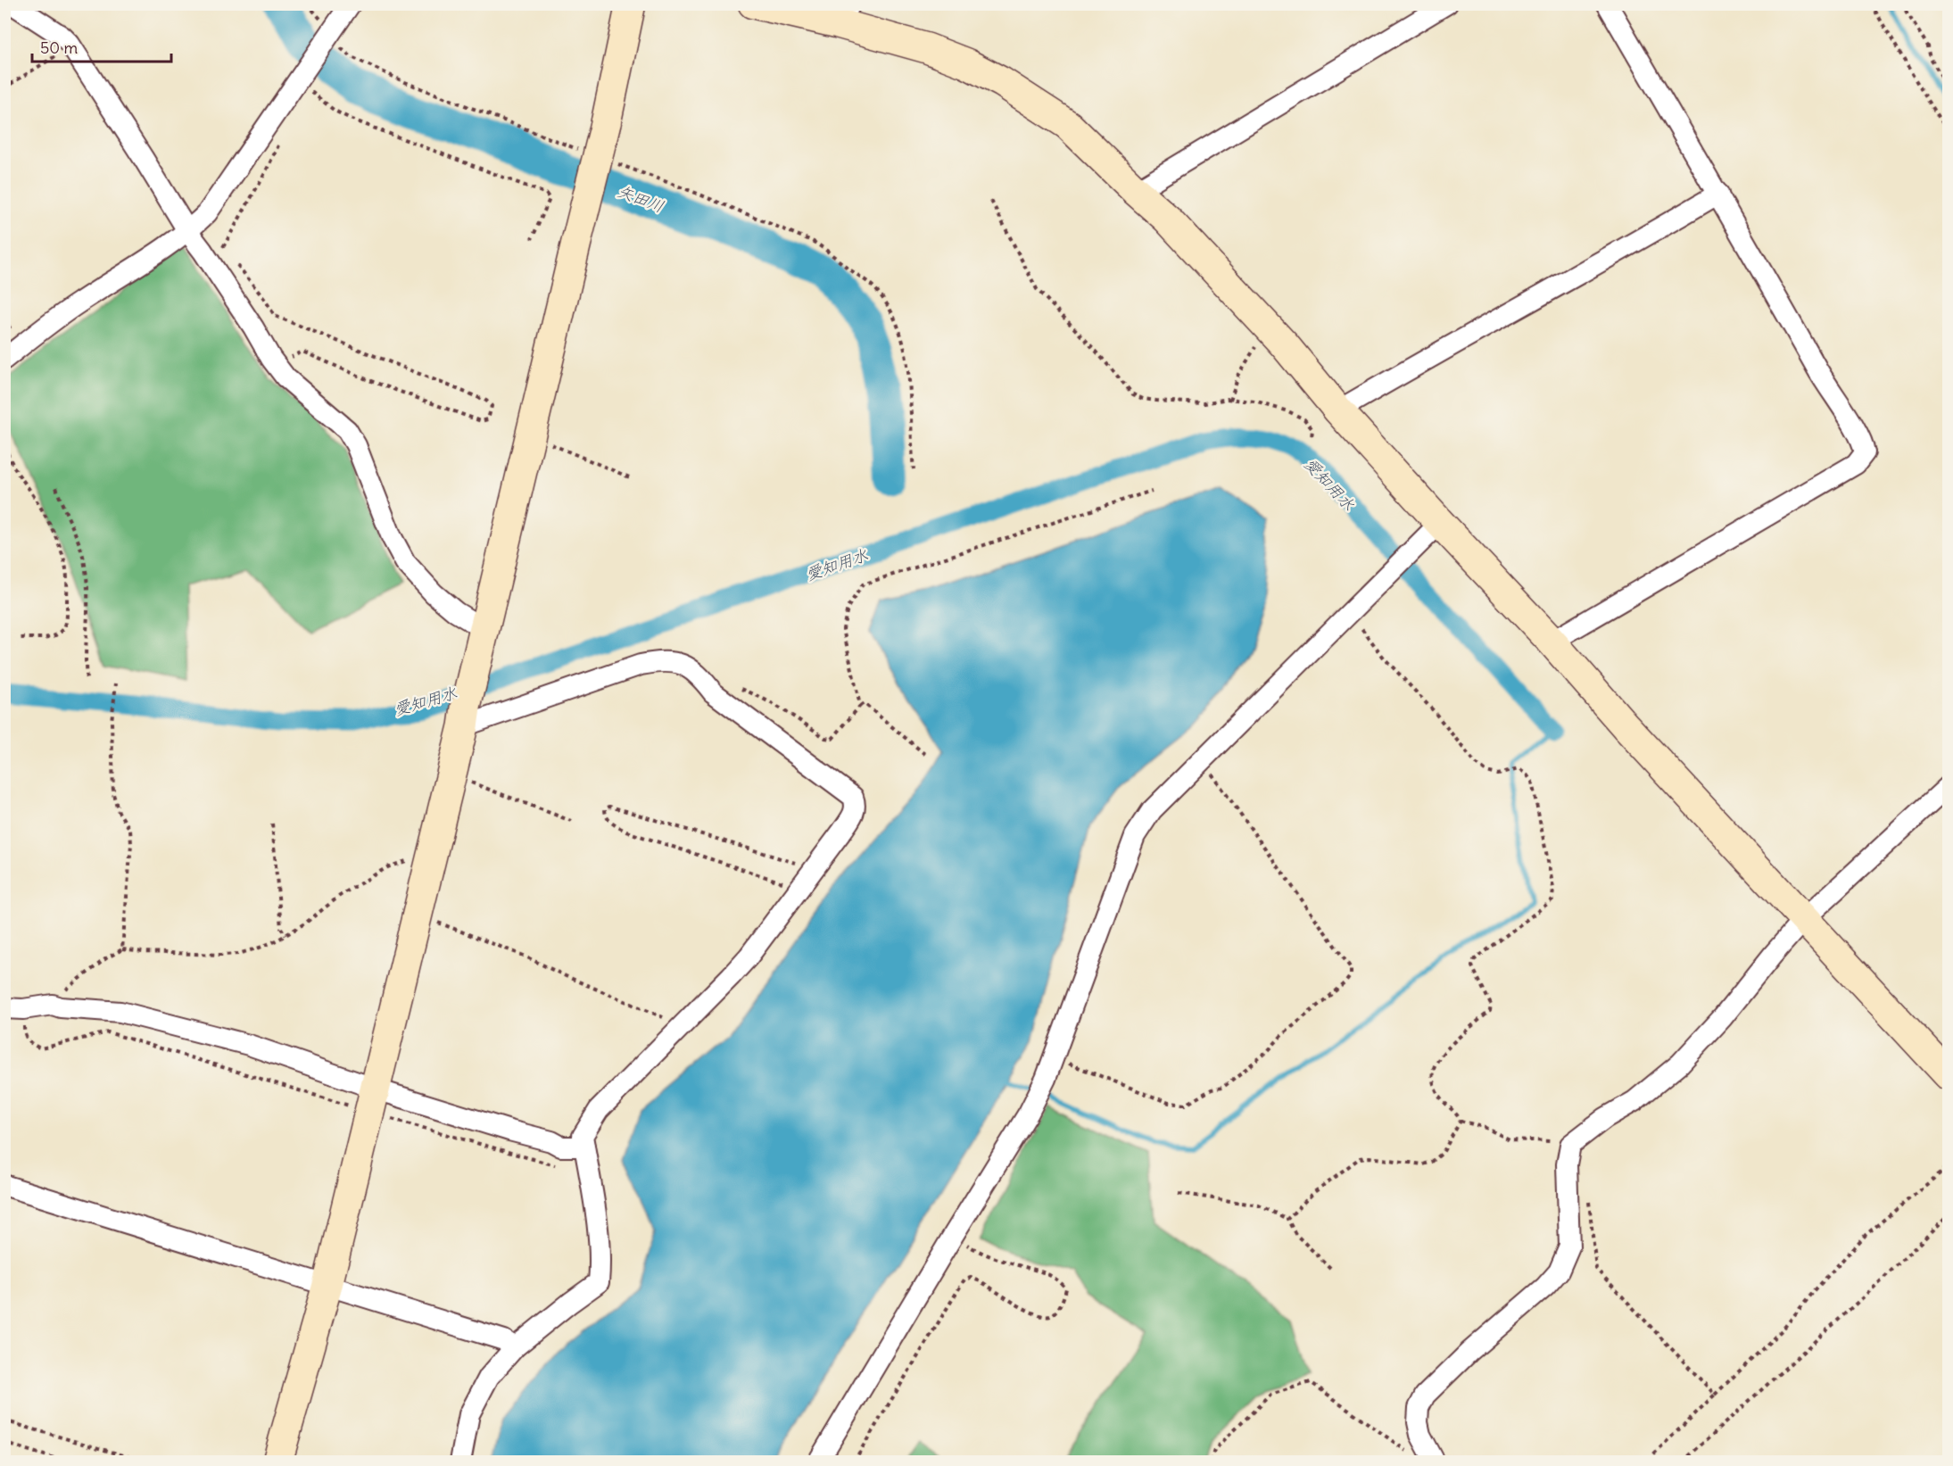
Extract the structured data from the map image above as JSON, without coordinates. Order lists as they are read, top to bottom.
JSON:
{
  "water": ["矢田川", "愛知用水"],
  "scale_bar": "50 m"
}
